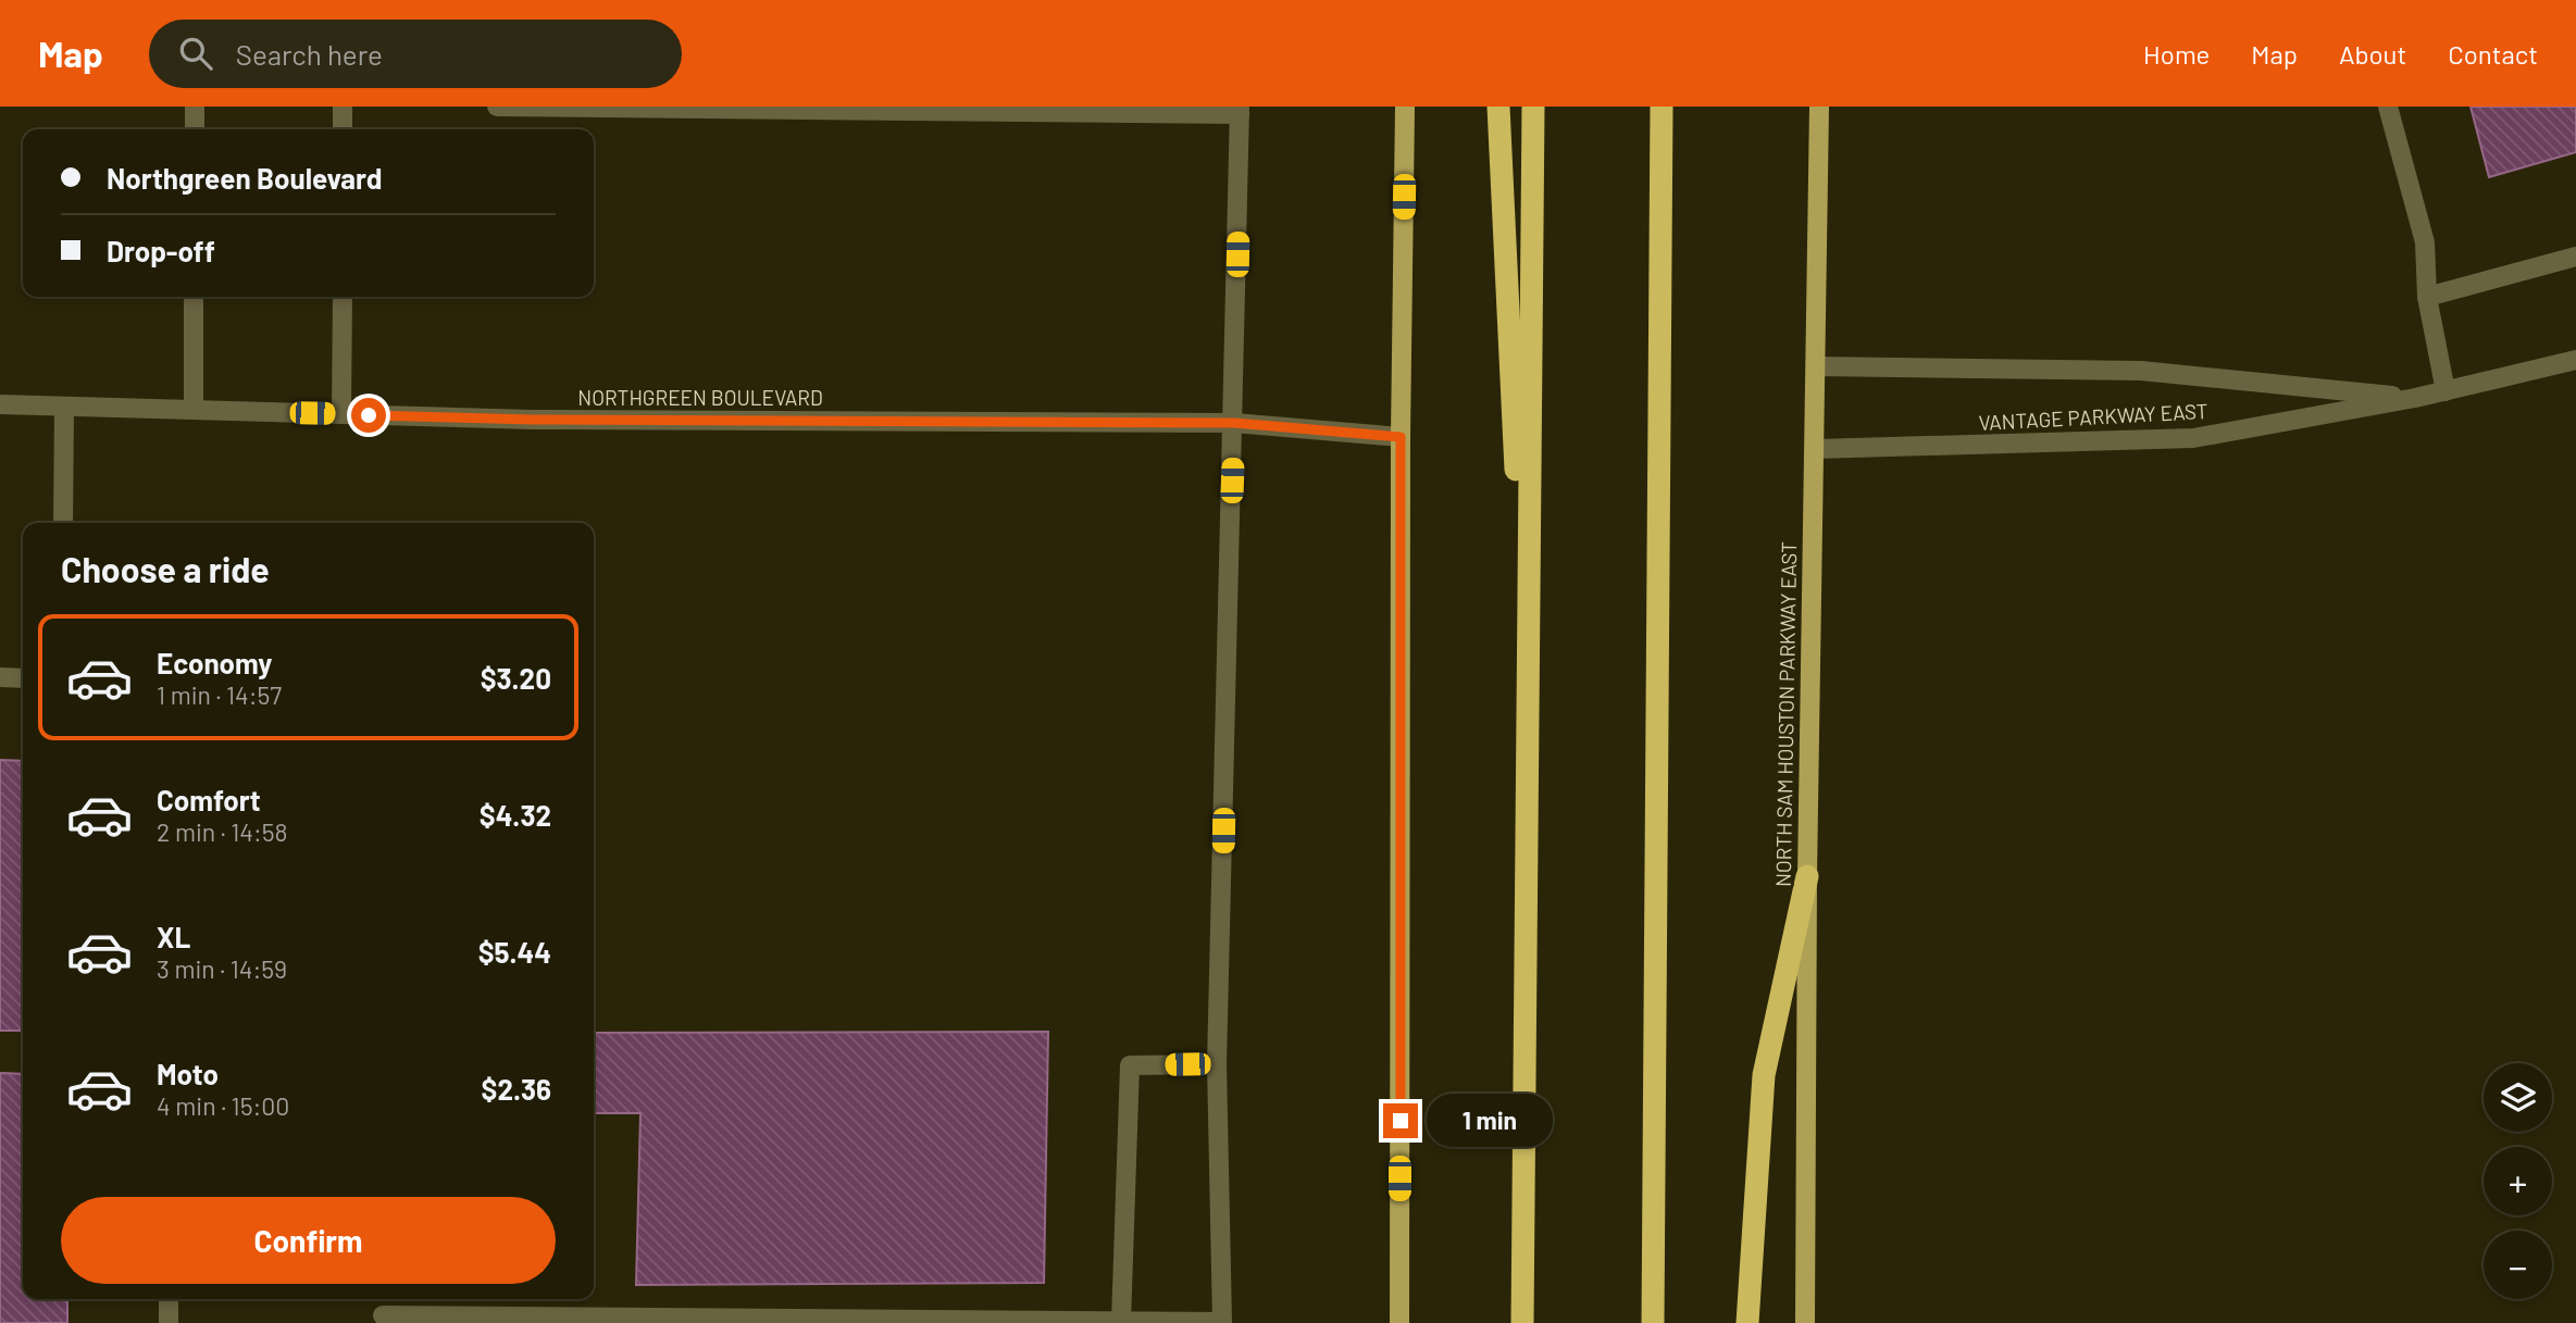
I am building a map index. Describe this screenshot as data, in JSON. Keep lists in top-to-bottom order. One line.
{"streets":{"main road":["NORTH SAM HOUSTON PARKWAY EAST"],"street":["NORTHGREEN BOULEVARD","VANTAGE PARKWAY EAST"]},"crossings":[["VANTAGE PARKWAY EAST","NORTH SAM HOUSTON PARKWAY EAST"]],"page":{"header":"Map","search":"Search here","nav":["Home","Map","About","Contact"],"banner":["Northgreen Boulevard","Drop-off"],"heading":"Choose a ride","list":[{"name":"Economy","note":"1 min · 14:57","value":"$3.20"},{"name":"Comfort","note":"2 min · 14:58","value":"$4.32"},{"name":"XL","note":"3 min · 14:59","value":"$5.44"},{"name":"Moto","note":"4 min · 15:00","value":"$2.36"}],"map_buttons":["+","−"],"bubble":"1 min","buttons":"Confirm"}}
